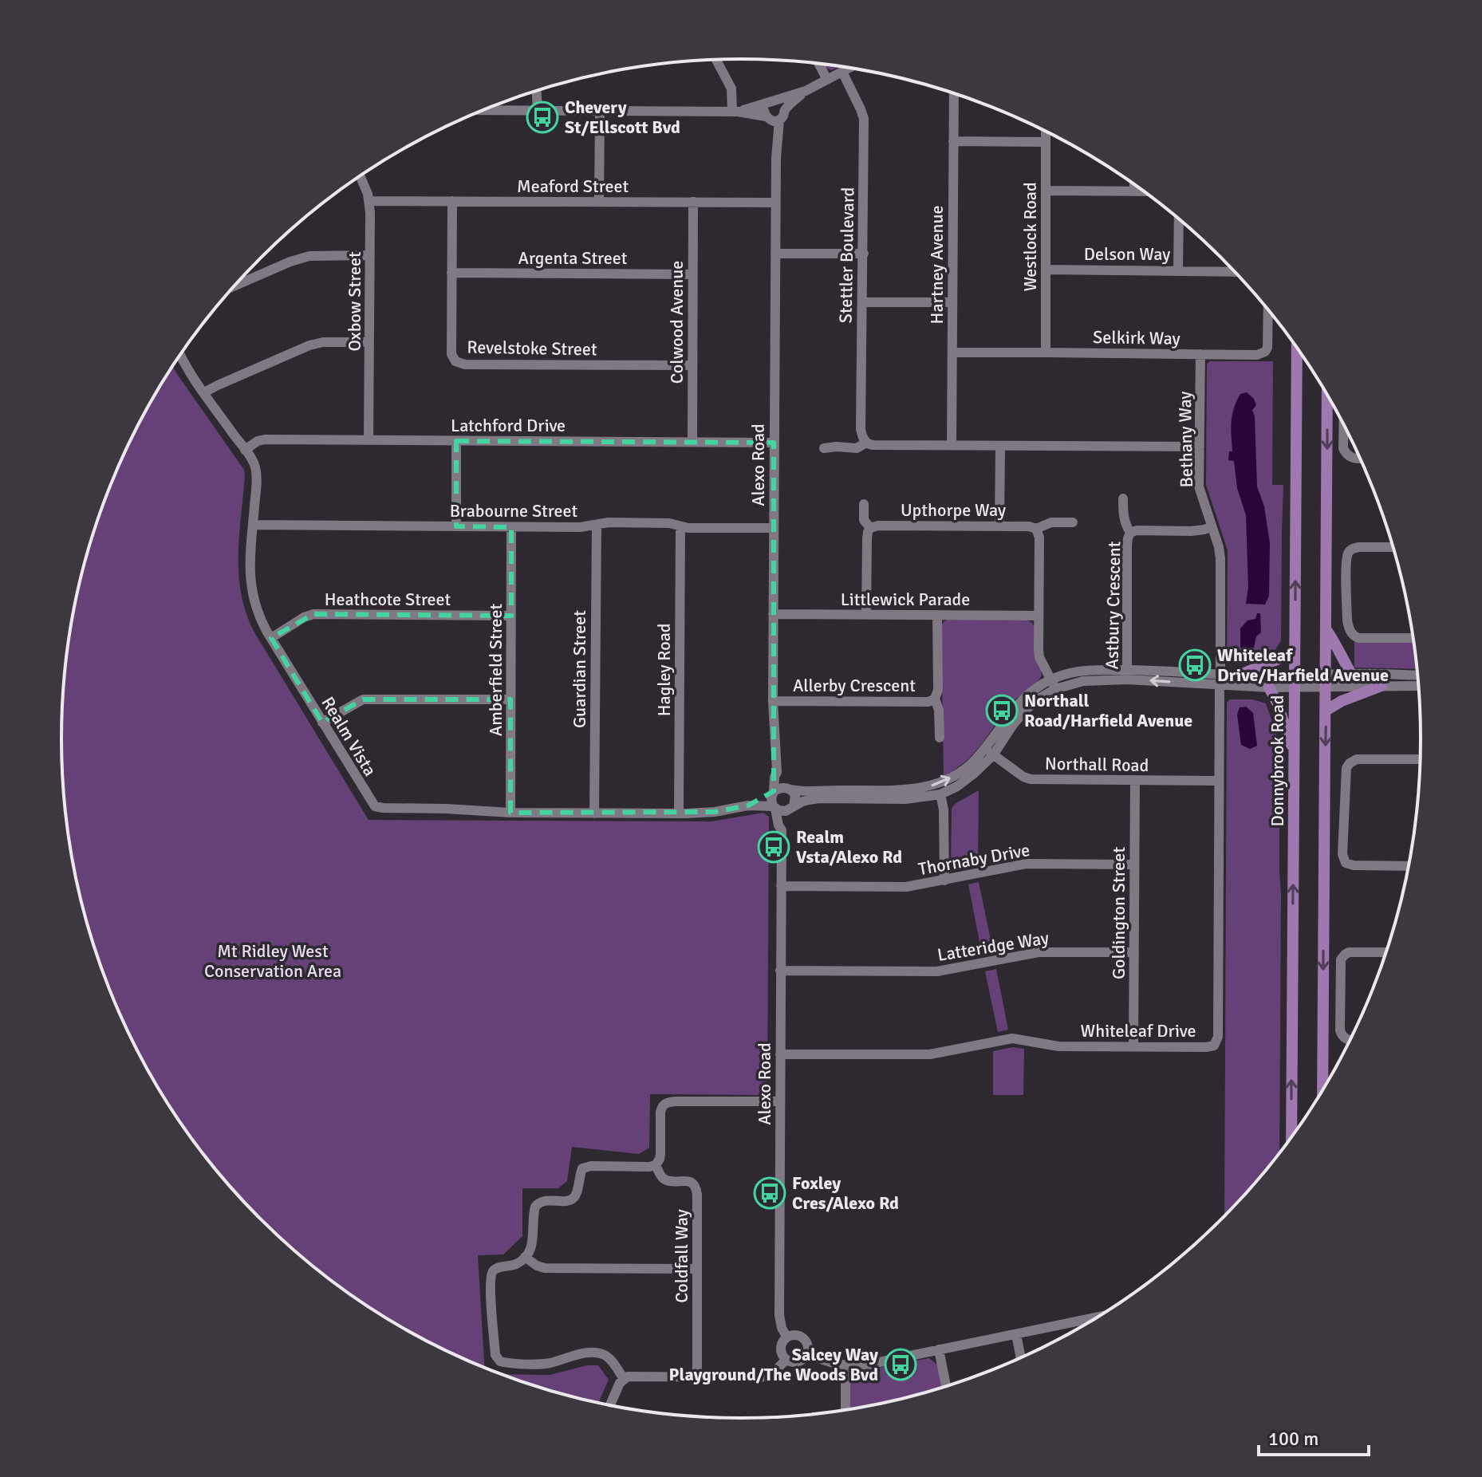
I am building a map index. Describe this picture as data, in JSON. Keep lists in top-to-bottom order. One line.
{"streets":{"main road":["Donnybrook Road"],"street":["Meaford Street","Westlock Road","Delson Way","Stettler Boulevard","Argenta Street","Hartney Avenue","Oxbow Street","Colwood Avenue","Selkirk Way","Revelstoke Street","Latchford Drive","Bethany Way","Alexo Road","Upthorpe Way","Brabourne Street","Heathcote Street","Littlewick Parade","Astbury Crescent","Guardian Street","Amberfield Street","Hagley Road","Allerby Crescent","Realm Vista","Northall Road","Thornaby Drive","Goldington Street","Latteridge Way","Whiteleaf Drive","Coldfall Way"]},"crossings":[["Meaford Street","Oxbow Street"],["Meaford Street","Colwood Avenue"],["Meaford Street","Revelstoke Street"],["Meaford Street","Alexo Road"],["Westlock Road","Delson Way"],["Westlock Road","Selkirk Way"],["Argenta Street","Colwood Avenue"],["Argenta Street","Revelstoke Street"],["Hartney Avenue","Selkirk Way"],["Oxbow Street","Latchford Drive"],["Colwood Avenue","Revelstoke Street"],["Colwood Avenue","Latchford Drive"],["Selkirk Way","Bethany Way"],["Latchford Drive","Alexo Road"],["Latchford Drive","Realm Vista"],["Bethany Way","Astbury Crescent"],["Alexo Road","Brabourne Street"],["Alexo Road","Littlewick Parade"],["Alexo Road","Allerby Crescent"],["Alexo Road","Realm Vista"],["Alexo Road","Thornaby Drive"],["Alexo Road","Latteridge Way"],["Alexo Road","Whiteleaf Drive"],["Brabourne Street","Guardian Street"],["Brabourne Street","Amberfield Street"],["Brabourne Street","Hagley Road"],["Brabourne Street","Realm Vista"],["Heathcote Street","Amberfield Street"],["Heathcote Street","Realm Vista"],["Littlewick Parade","Allerby Crescent"],["Guardian Street","Realm Vista"],["Amberfield Street","Realm Vista"],["Hagley Road","Realm Vista"],["Northall Road","Goldington Street"],["Northall Road","Whiteleaf Drive"],["Thornaby Drive","Goldington Street"],["Goldington Street","Latteridge Way"],["Goldington Street","Whiteleaf Drive"]],"parks":["Mt Ridley West Conservation Area"],"places":{"bus stop":["Chevery St/Ellscott Bvd","Whiteleaf Drive/Harfield Avenue","Northall Road/Harfield Avenue","Realm Vsta/Alexo Rd","Foxley Cres/Alexo Rd","Salcey Way Playground/The Woods Bvd"]},"scale_bar":"100 m"}
